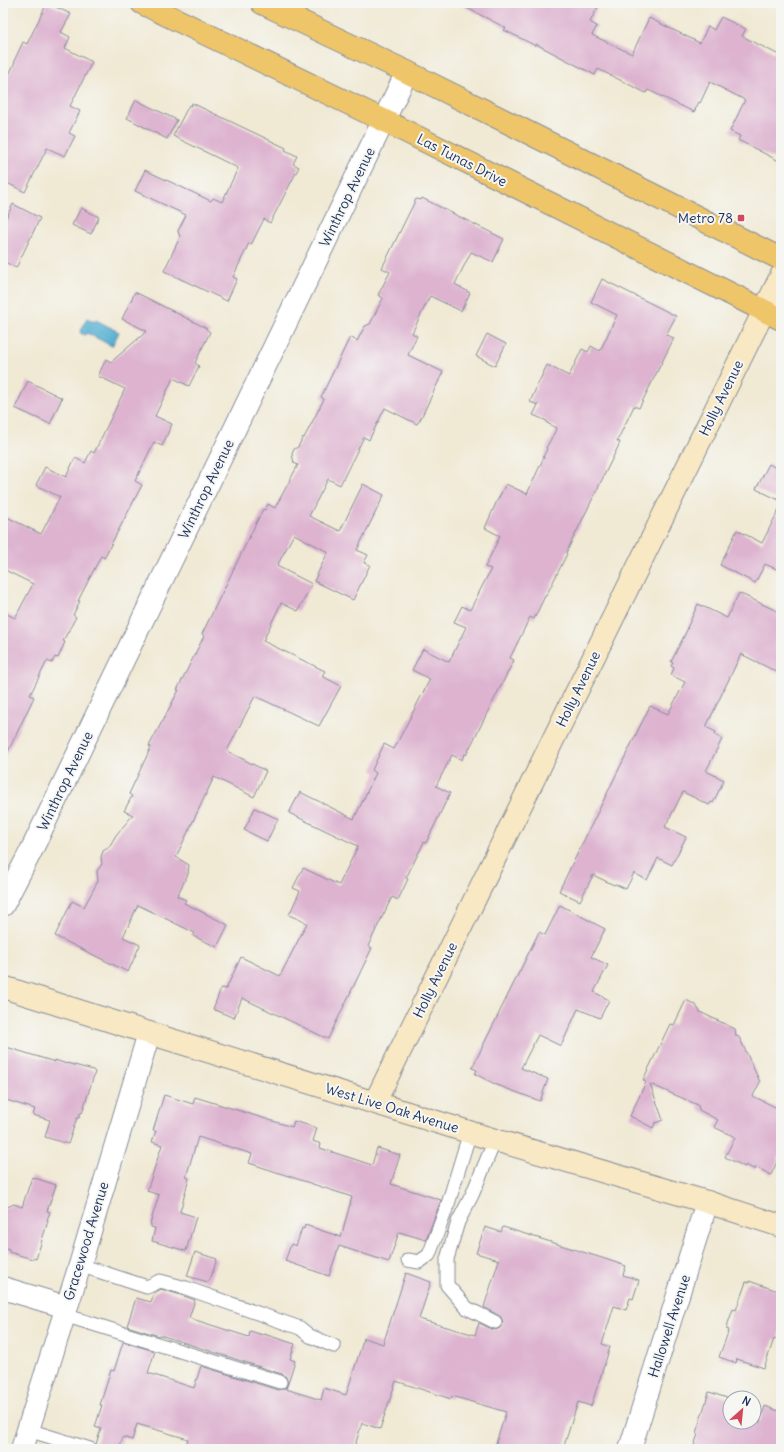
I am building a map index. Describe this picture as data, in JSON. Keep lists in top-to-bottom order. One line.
{"streets":{"main road":["Las Tunas Drive"],"street":["Winthrop Avenue","Holly Avenue","West Live Oak Avenue","Gracewood Avenue","Hallowell Avenue"]},"crossings":[["Las Tunas Drive","Winthrop Avenue"],["Las Tunas Drive","Holly Avenue"],["Holly Avenue","West Live Oak Avenue"],["West Live Oak Avenue","Gracewood Avenue"],["West Live Oak Avenue","Hallowell Avenue"]],"places":{"transit":["Metro 78"]},"north":"top right"}
